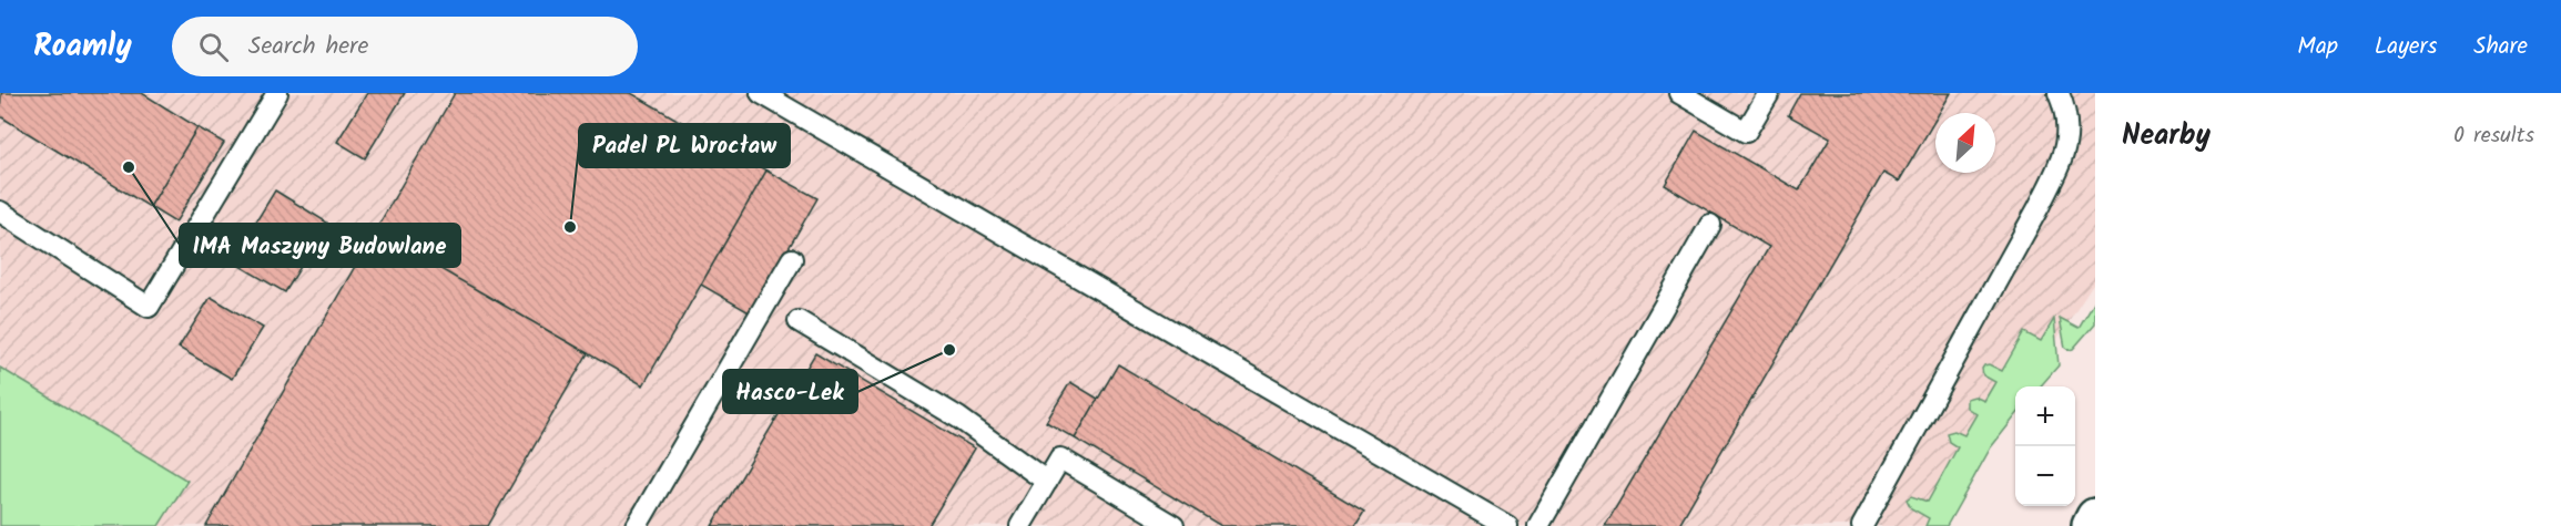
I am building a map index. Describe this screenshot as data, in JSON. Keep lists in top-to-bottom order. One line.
{"places":["IMA Maszyny Budowlane","Padel PL Wrocław","Hasco-Lek"],"north":"top right","page":{"header":"Roamly","search":"Search here","nav":["Map","Layers","Share"],"heading":["Nearby","0 results"],"map_buttons":["+","−"]}}
